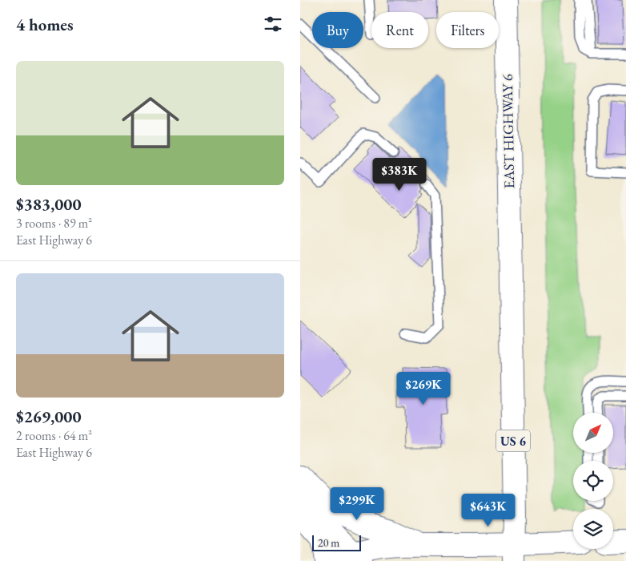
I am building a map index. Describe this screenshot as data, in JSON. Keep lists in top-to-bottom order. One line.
{"streets":{"main road":["EAST HIGHWAY 6","US 6"]},"scale_bar":"20 m","north":"top right","page":{"heading":"4 homes","chip":["Buy","Rent","Filters"],"list":[{"name":"$383,000","note":"3 rooms · 89 m² · East Highway 6"},{"name":"$269,000","note":"2 rooms · 64 m² · East Highway 6"}],"price":["$383K","$269K","$299K","$643K"],"scale":"20 m"}}
